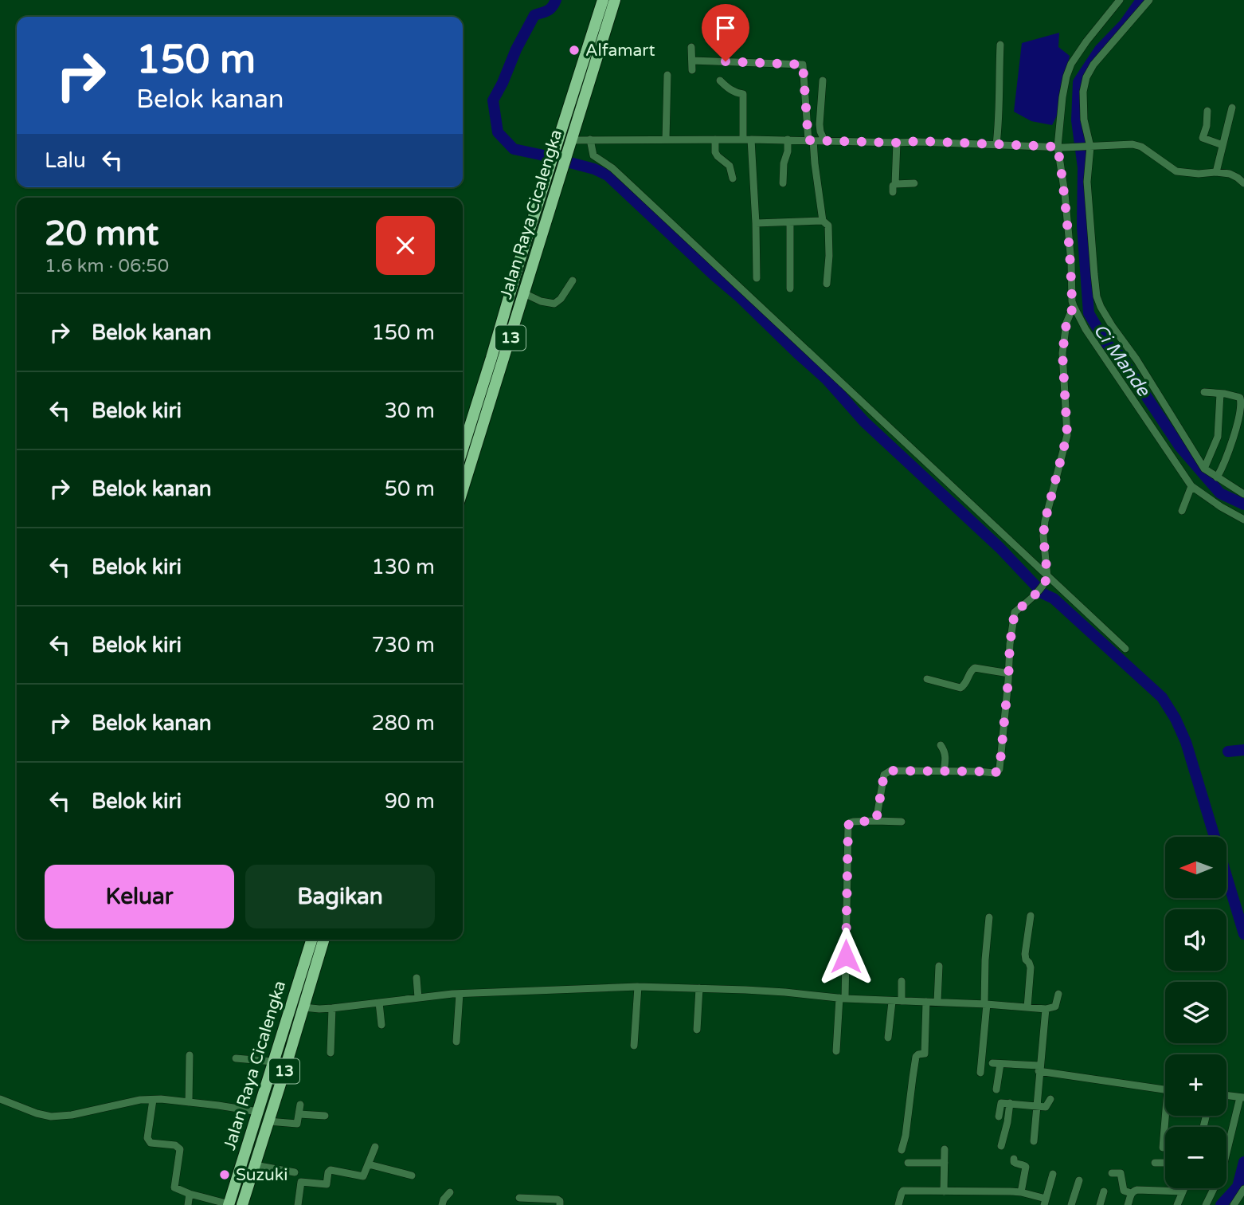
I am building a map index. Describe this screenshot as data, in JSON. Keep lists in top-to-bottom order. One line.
{"streets":{"highway":["Jalan Raya Cicalengka","13"]},"water":["Ci Mande"],"places":["Alfamart","Suzuki"],"north":"left","page":{"turn":["150 m","Belok kanan"],"then":"Lalu","heading":["20 mnt","1.6 km · 06:50"],"list":[{"name":"Belok kanan","value":"150 m"},{"name":"Belok kiri","value":"30 m"},{"name":"Belok kanan","value":"50 m"},{"name":"Belok kiri","value":"130 m"},{"name":"Belok kiri","value":"730 m"},{"name":"Belok kanan","value":"280 m"},{"name":"Belok kiri","value":"90 m"}],"map_buttons":["+","−"],"buttons":["Keluar","Bagikan"]}}
